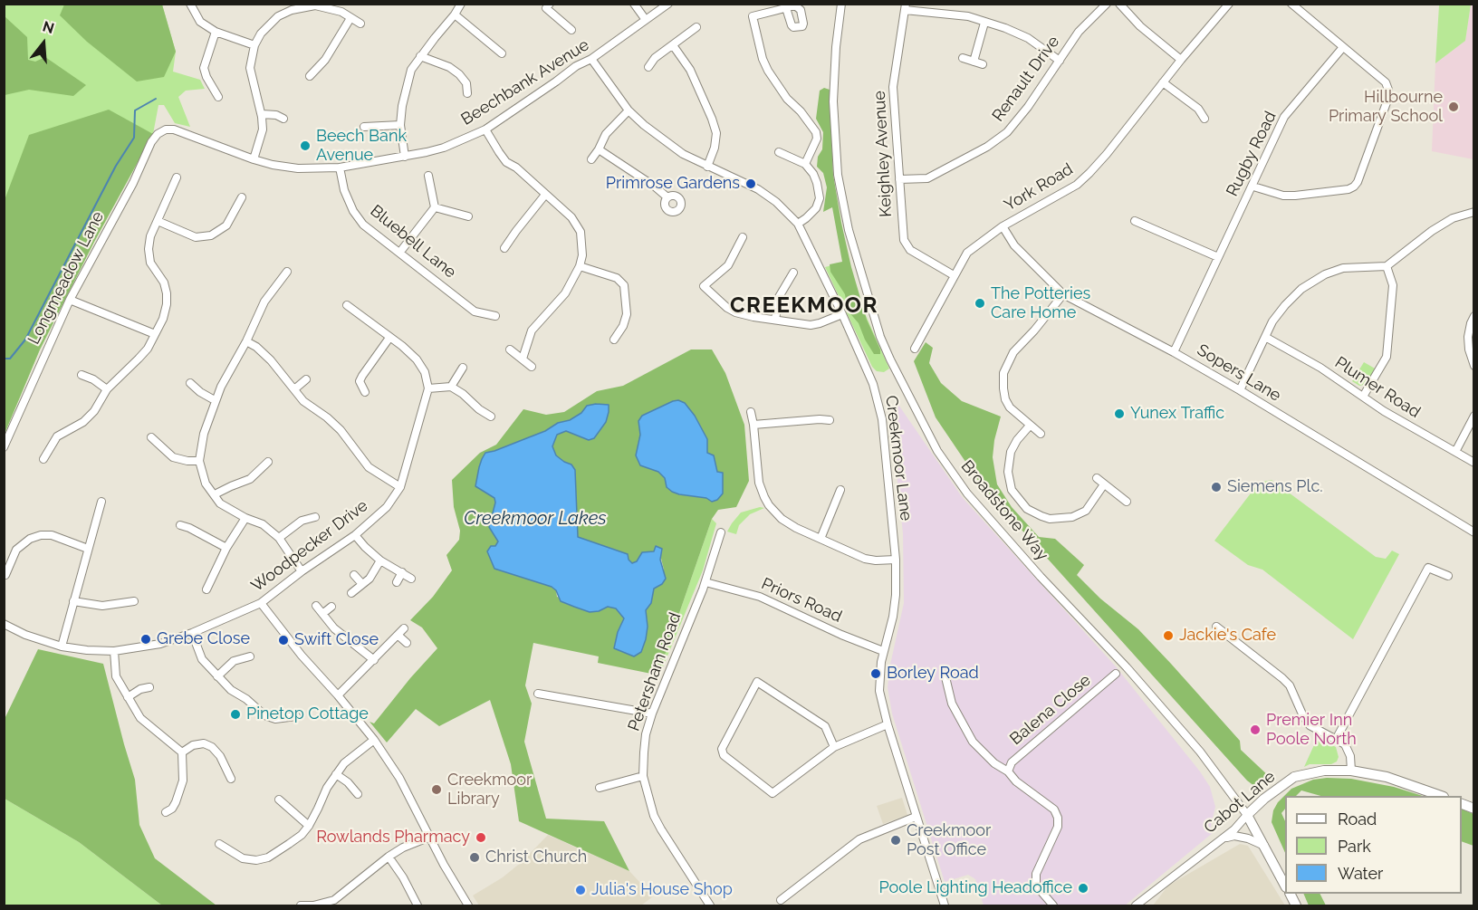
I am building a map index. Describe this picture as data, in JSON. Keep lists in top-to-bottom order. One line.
{"streets":{"main road":["Broadstone Way","Cabot Lane"],"street":["Renault Drive","Beechbank Avenue","Keighley Avenue","Rugby Road","York Road","Bluebell Lane","Longmeadow Lane","Sopers Lane","Plumer Road","Creekmoor Lane","Woodpecker Drive","Priors Road","Petersham Road","Balena Close"]},"crossings":[["Renault Drive","Keighley Avenue"],["Beechbank Avenue","Bluebell Lane"],["Beechbank Avenue","Longmeadow Lane"],["Beechbank Avenue","Creekmoor Lane"],["Keighley Avenue","York Road"],["Rugby Road","Sopers Lane"],["York Road","Sopers Lane"],["Creekmoor Lane","Priors Road"],["Broadstone Way","Cabot Lane"],["Priors Road","Petersham Road"]],"districts":["CREEKMOOR"],"water":["Creekmoor Lakes"],"places":["Hillbourne Primary School","Beech Bank Avenue","Primrose Gardens","The Potteries Care Home","Yunex Traffic","Siemens Plc.","Jackie's Cafe","Grebe Close","Swift Close","Borley Road","Pinetop Cottage","Premier Inn Poole North","Creekmoor Library","Rowlands Pharmacy","Creekmoor Post Office","Christ Church","Poole Lighting Headoffice","Julia's House Shop"],"legend":["Road","Park","Water"],"north":"top"}
